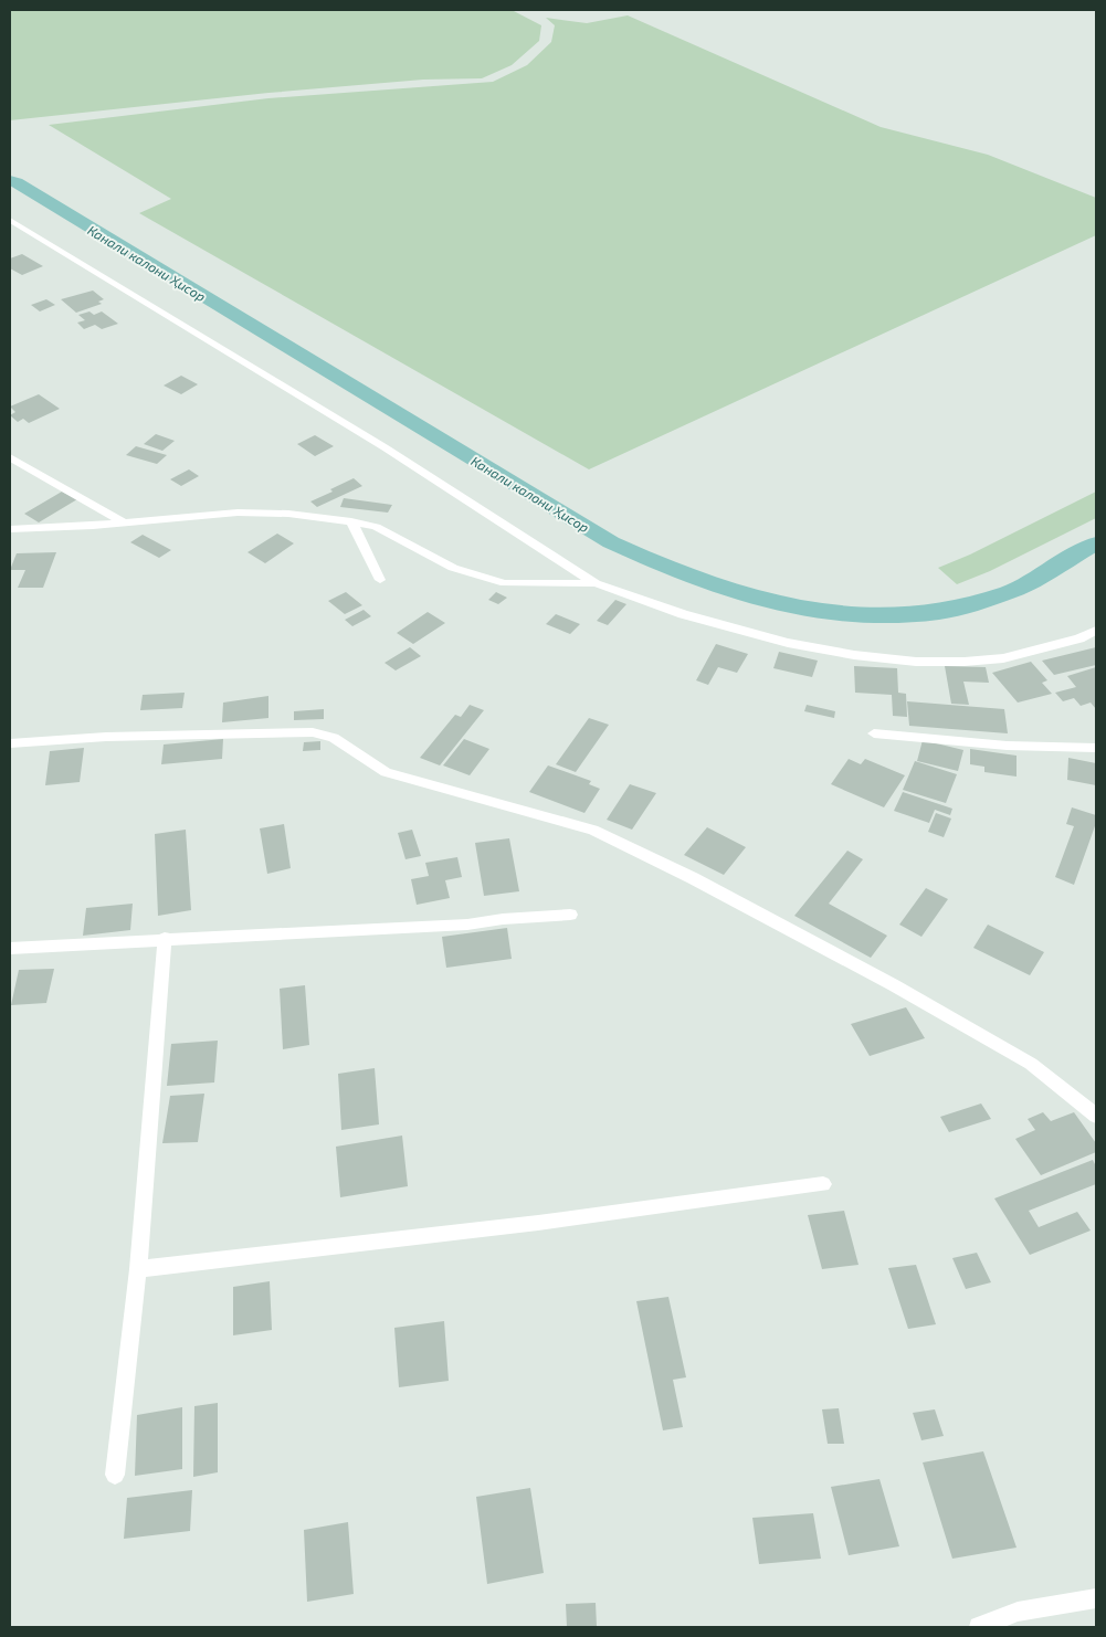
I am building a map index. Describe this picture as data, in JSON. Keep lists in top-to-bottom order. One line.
{"water":["Канали калони Ҳисор"]}
